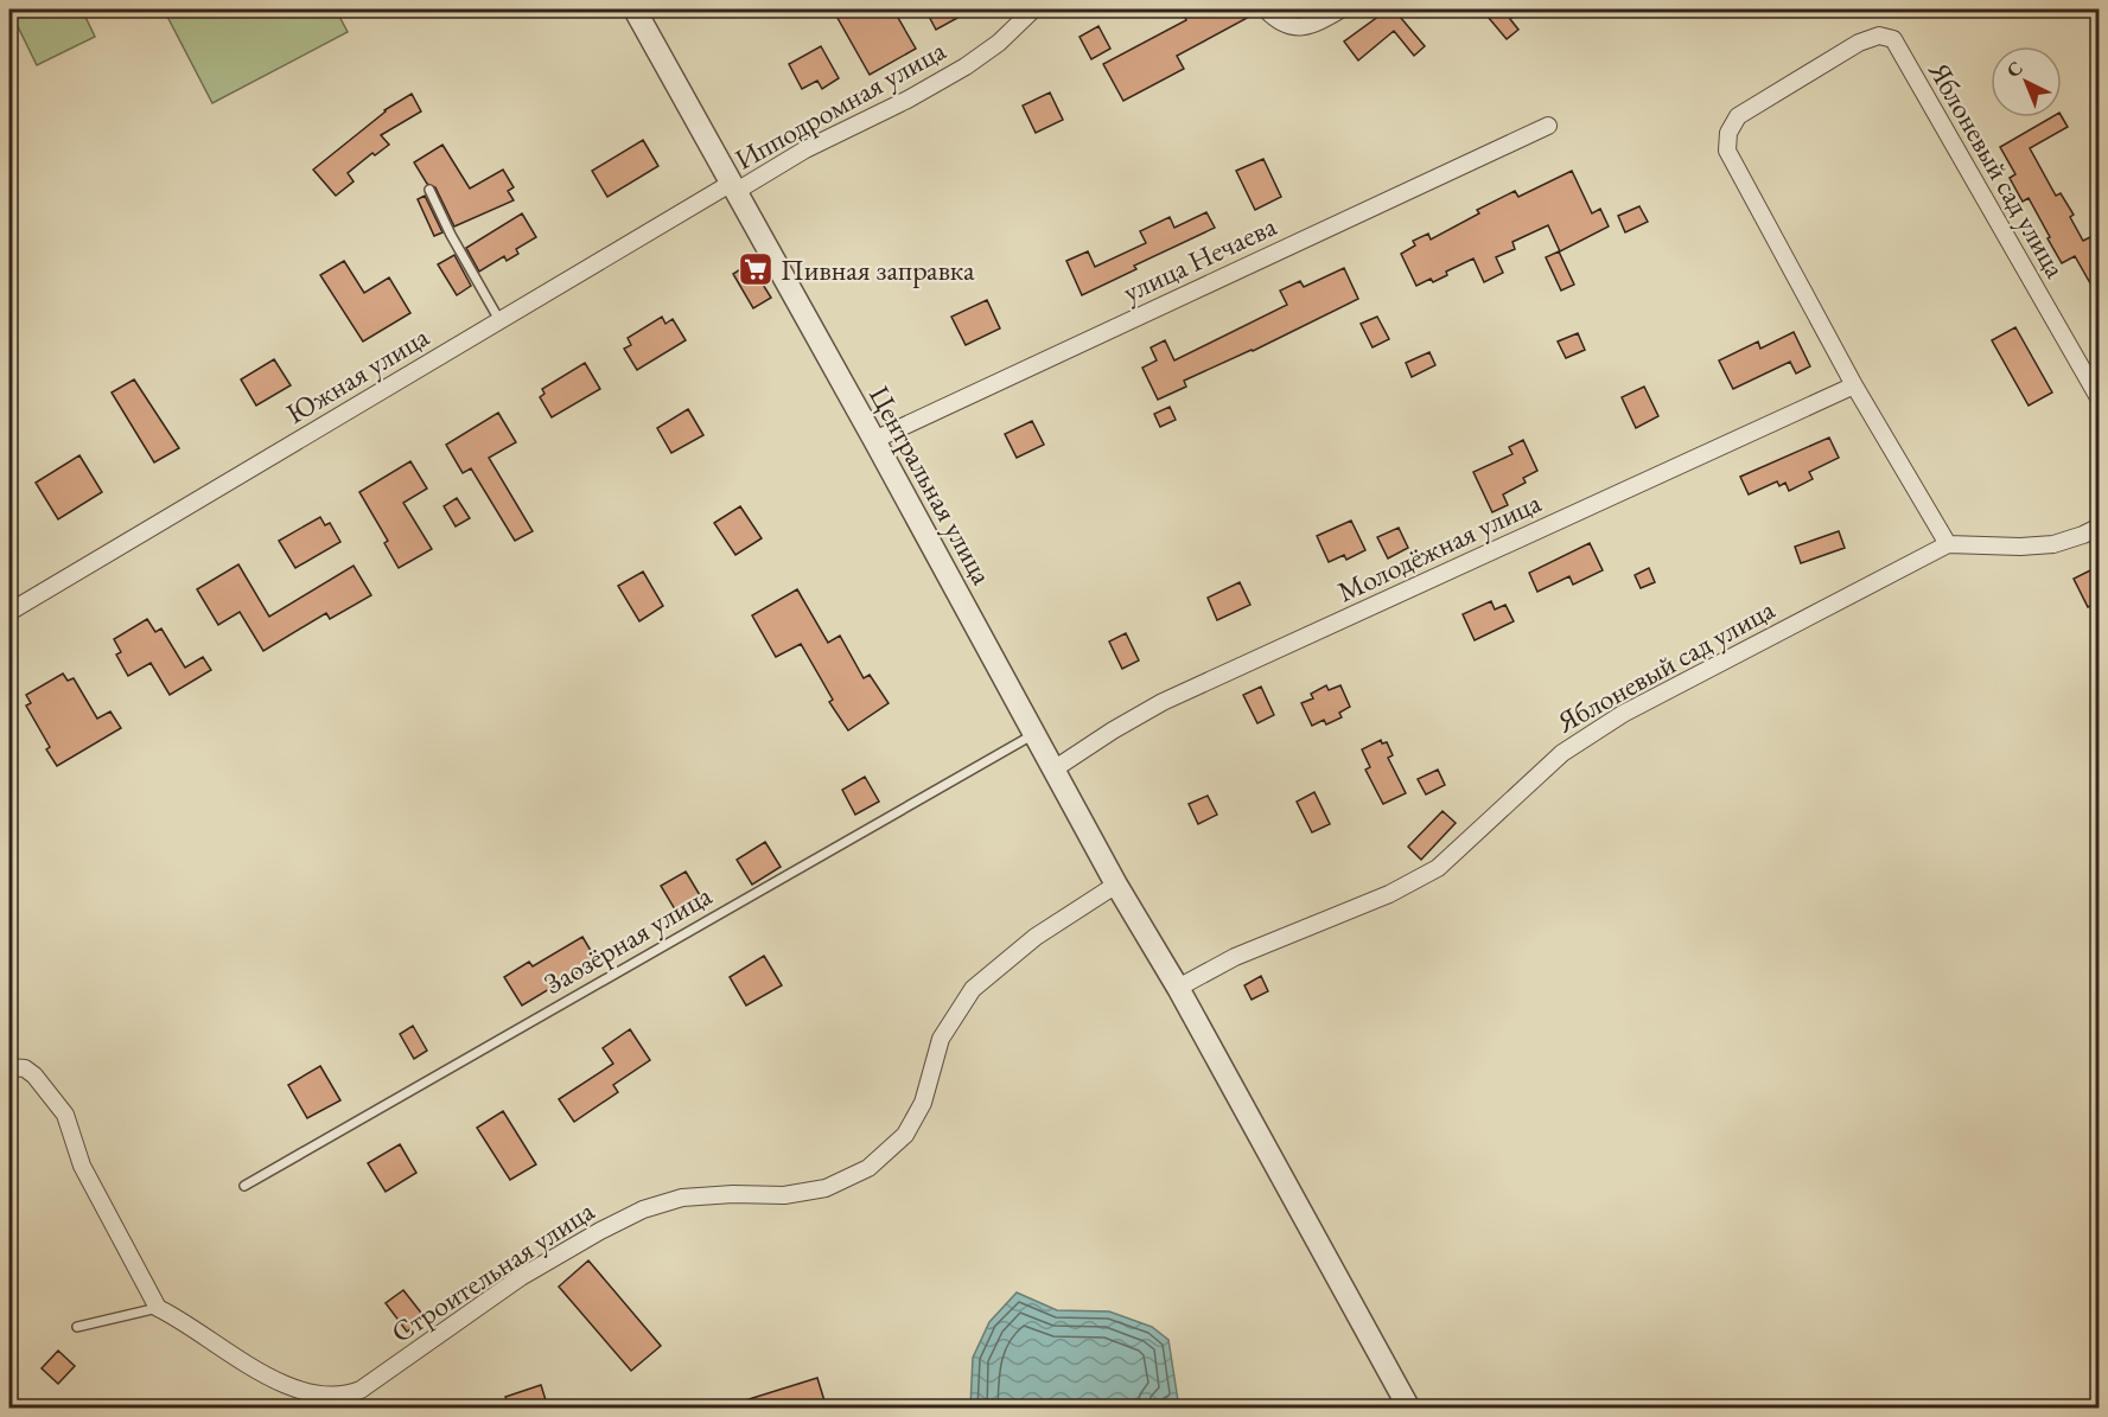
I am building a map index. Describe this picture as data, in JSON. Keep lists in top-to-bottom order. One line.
{"streets":{"street":["Ипподромная улица","Яблоневый сад улица","улица Нечаева","Южная улица","Центральная улица","Молодёжная улица","Строительная улица"],"lane":["Заозёрная улица"]},"crossings":[["Ипподромная улица","Южная улица"],["Ипподромная улица","Центральная улица"],["Яблоневый сад улица","Центральная улица"],["Яблоневый сад улица","Молодёжная улица"],["улица Нечаева","Центральная улица"],["Южная улица","Центральная улица"],["Центральная улица","Молодёжная улица"],["Центральная улица","Заозёрная улица"],["Центральная улица","Строительная улица"]],"places":{"supermarket":["Пивная заправка"]},"north":"top left"}
